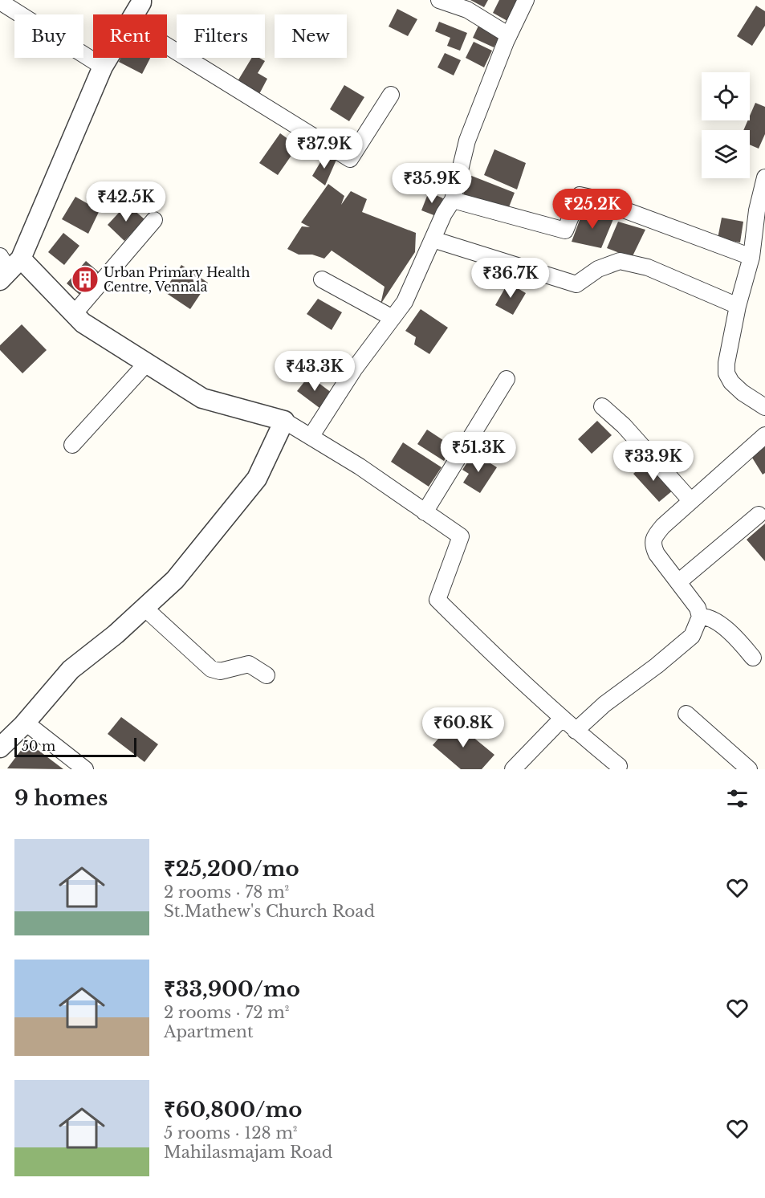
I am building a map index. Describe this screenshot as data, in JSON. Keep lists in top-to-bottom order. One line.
{"places":{"building":["Urban Primary Health Centre, Vennala"]},"scale_bar":"50 m","page":{"chip":["Buy","Rent","Filters","New"],"price":["₹37.9K","₹35.9K","₹42.5K","₹25.2K","₹36.7K","₹43.3K","₹51.3K","₹33.9K","₹60.8K"],"scale":"50 m","heading":"9 homes","list":[{"name":"₹25,200/mo","note":"2 rooms · 78 m² · St.Mathew's Church Road"},{"name":"₹33,900/mo","note":"2 rooms · 72 m² · Apartment"},{"name":"₹60,800/mo","note":"5 rooms · 128 m² · Mahilasmajam Road"}]}}
